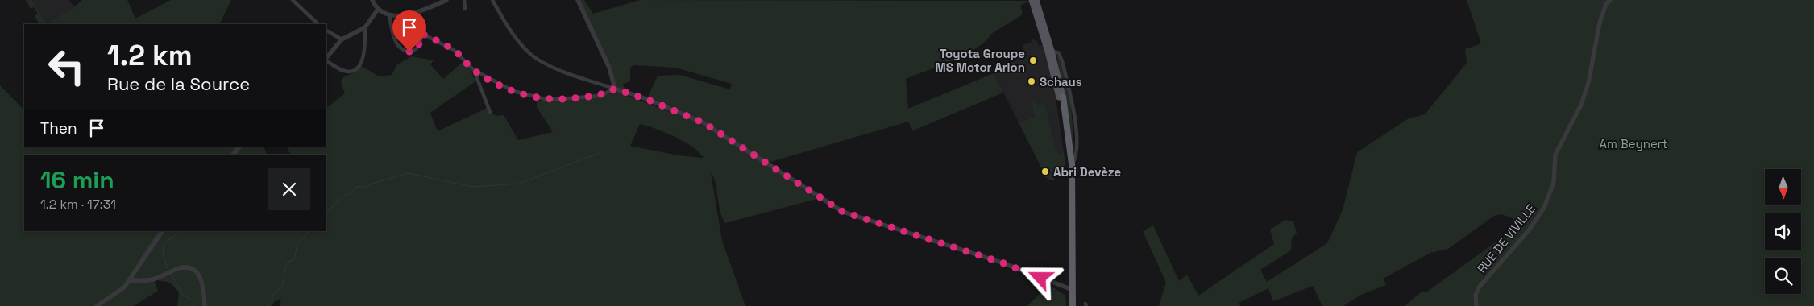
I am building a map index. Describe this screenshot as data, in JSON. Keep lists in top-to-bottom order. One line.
{"streets":{"street":["RUE DE VIVILLE"]},"parks":["Am Beynert"],"places":["Toyota Groupe MS Motor Arlon","Schaus","Abri Devèze"],"north":"bottom","page":{"turn":["1.2 km","Rue de la Source"],"then":"Then","heading":["16 min","1.2 km · 17:31"]}}
